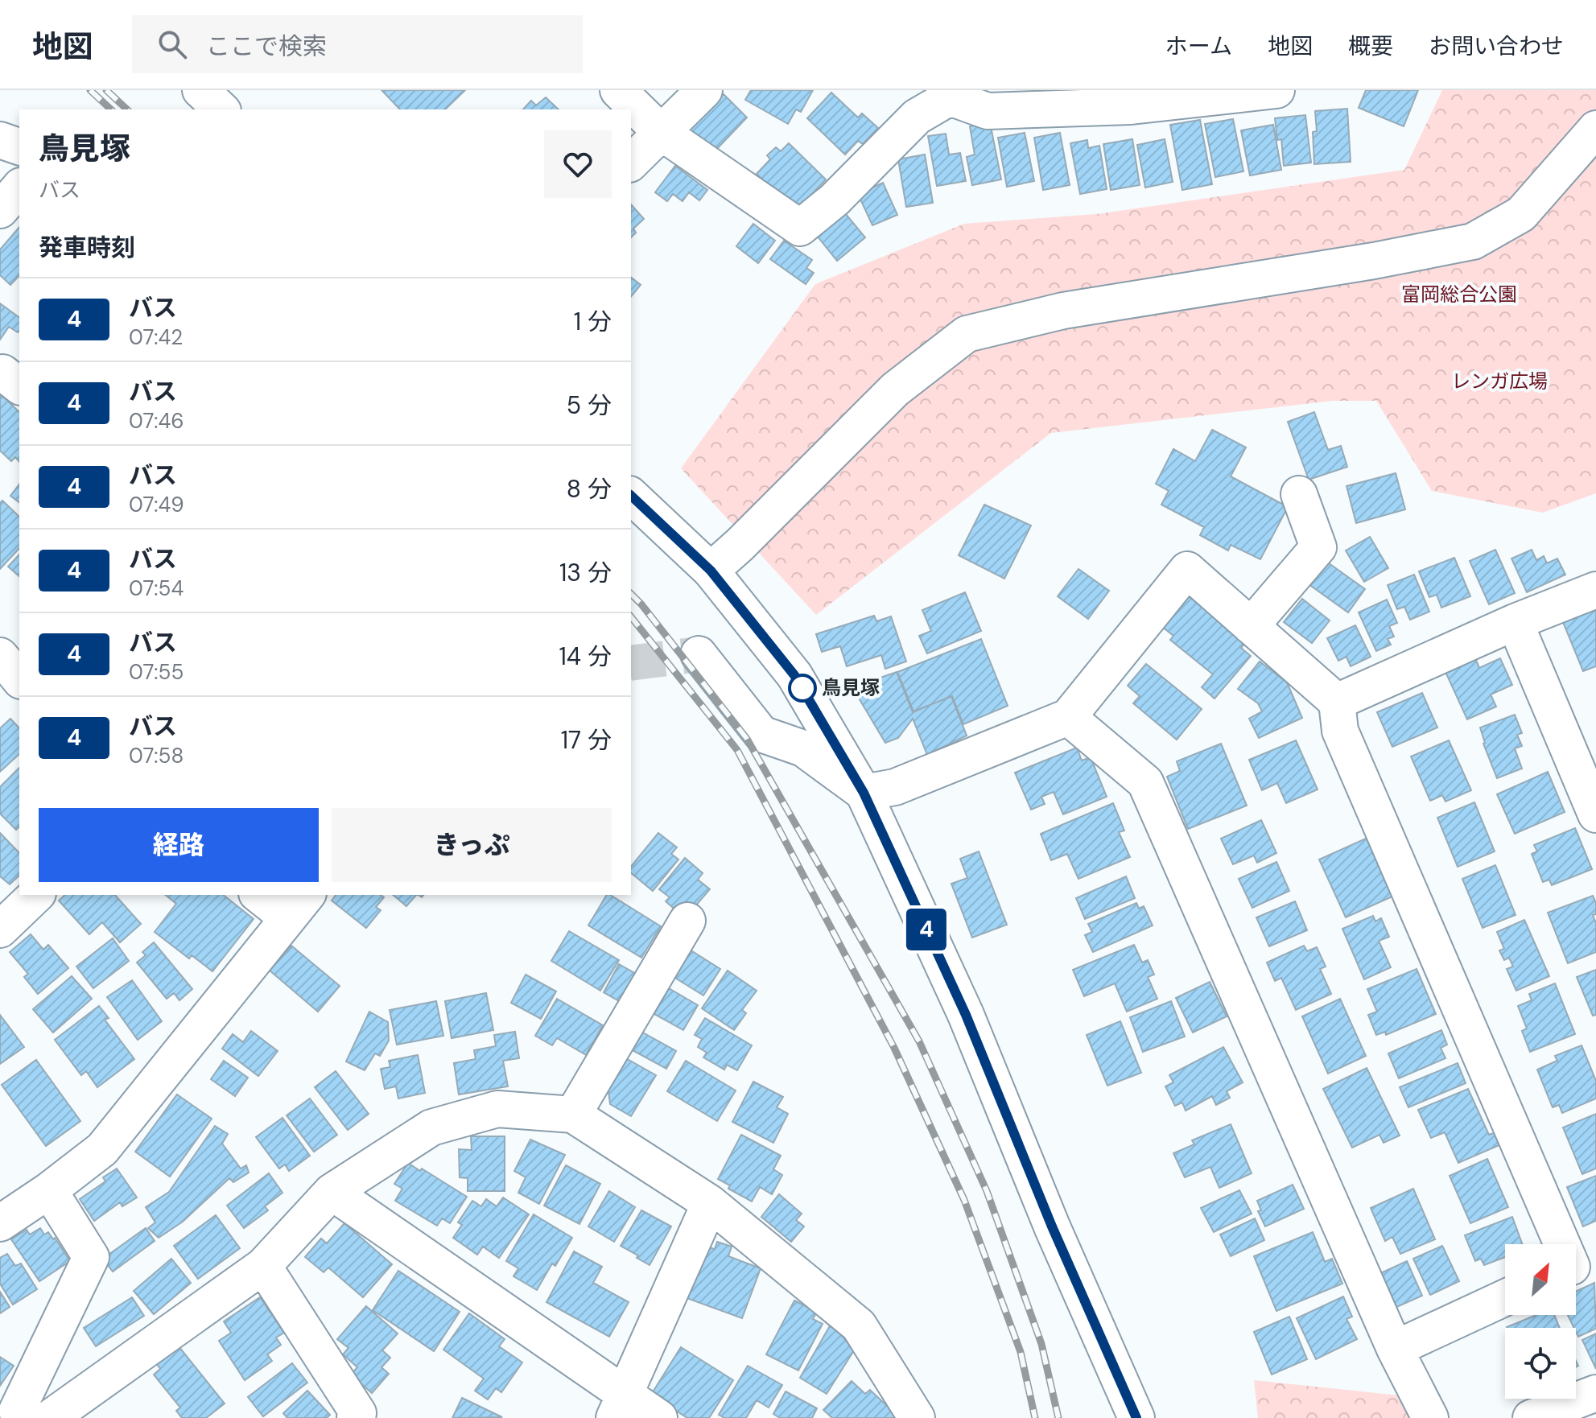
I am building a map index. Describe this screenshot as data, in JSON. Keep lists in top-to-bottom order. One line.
{"parks":["富岡総合公園","レンガ広場"],"places":["鳥見塚"],"lines":["bus line 4"],"north":"top right","page":{"header":"地図","search":"ここで検索","nav":["ホーム","地図","概要","お問い合わせ"],"on_map":"4","heading":[["鳥見塚","バス"],"発車時刻"],"list":[{"mark":"4","name":"バス","note":"07:42","value":"1 分"},{"mark":"4","name":"バス","note":"07:46","value":"5 分"},{"mark":"4","name":"バス","note":"07:49","value":"8 分"},{"mark":"4","name":"バス","note":"07:54","value":"13 分"},{"mark":"4","name":"バス","note":"07:55","value":"14 分"},{"mark":"4","name":"バス","note":"07:58","value":"17 分"}],"buttons":["経路","きっぷ"]}}
